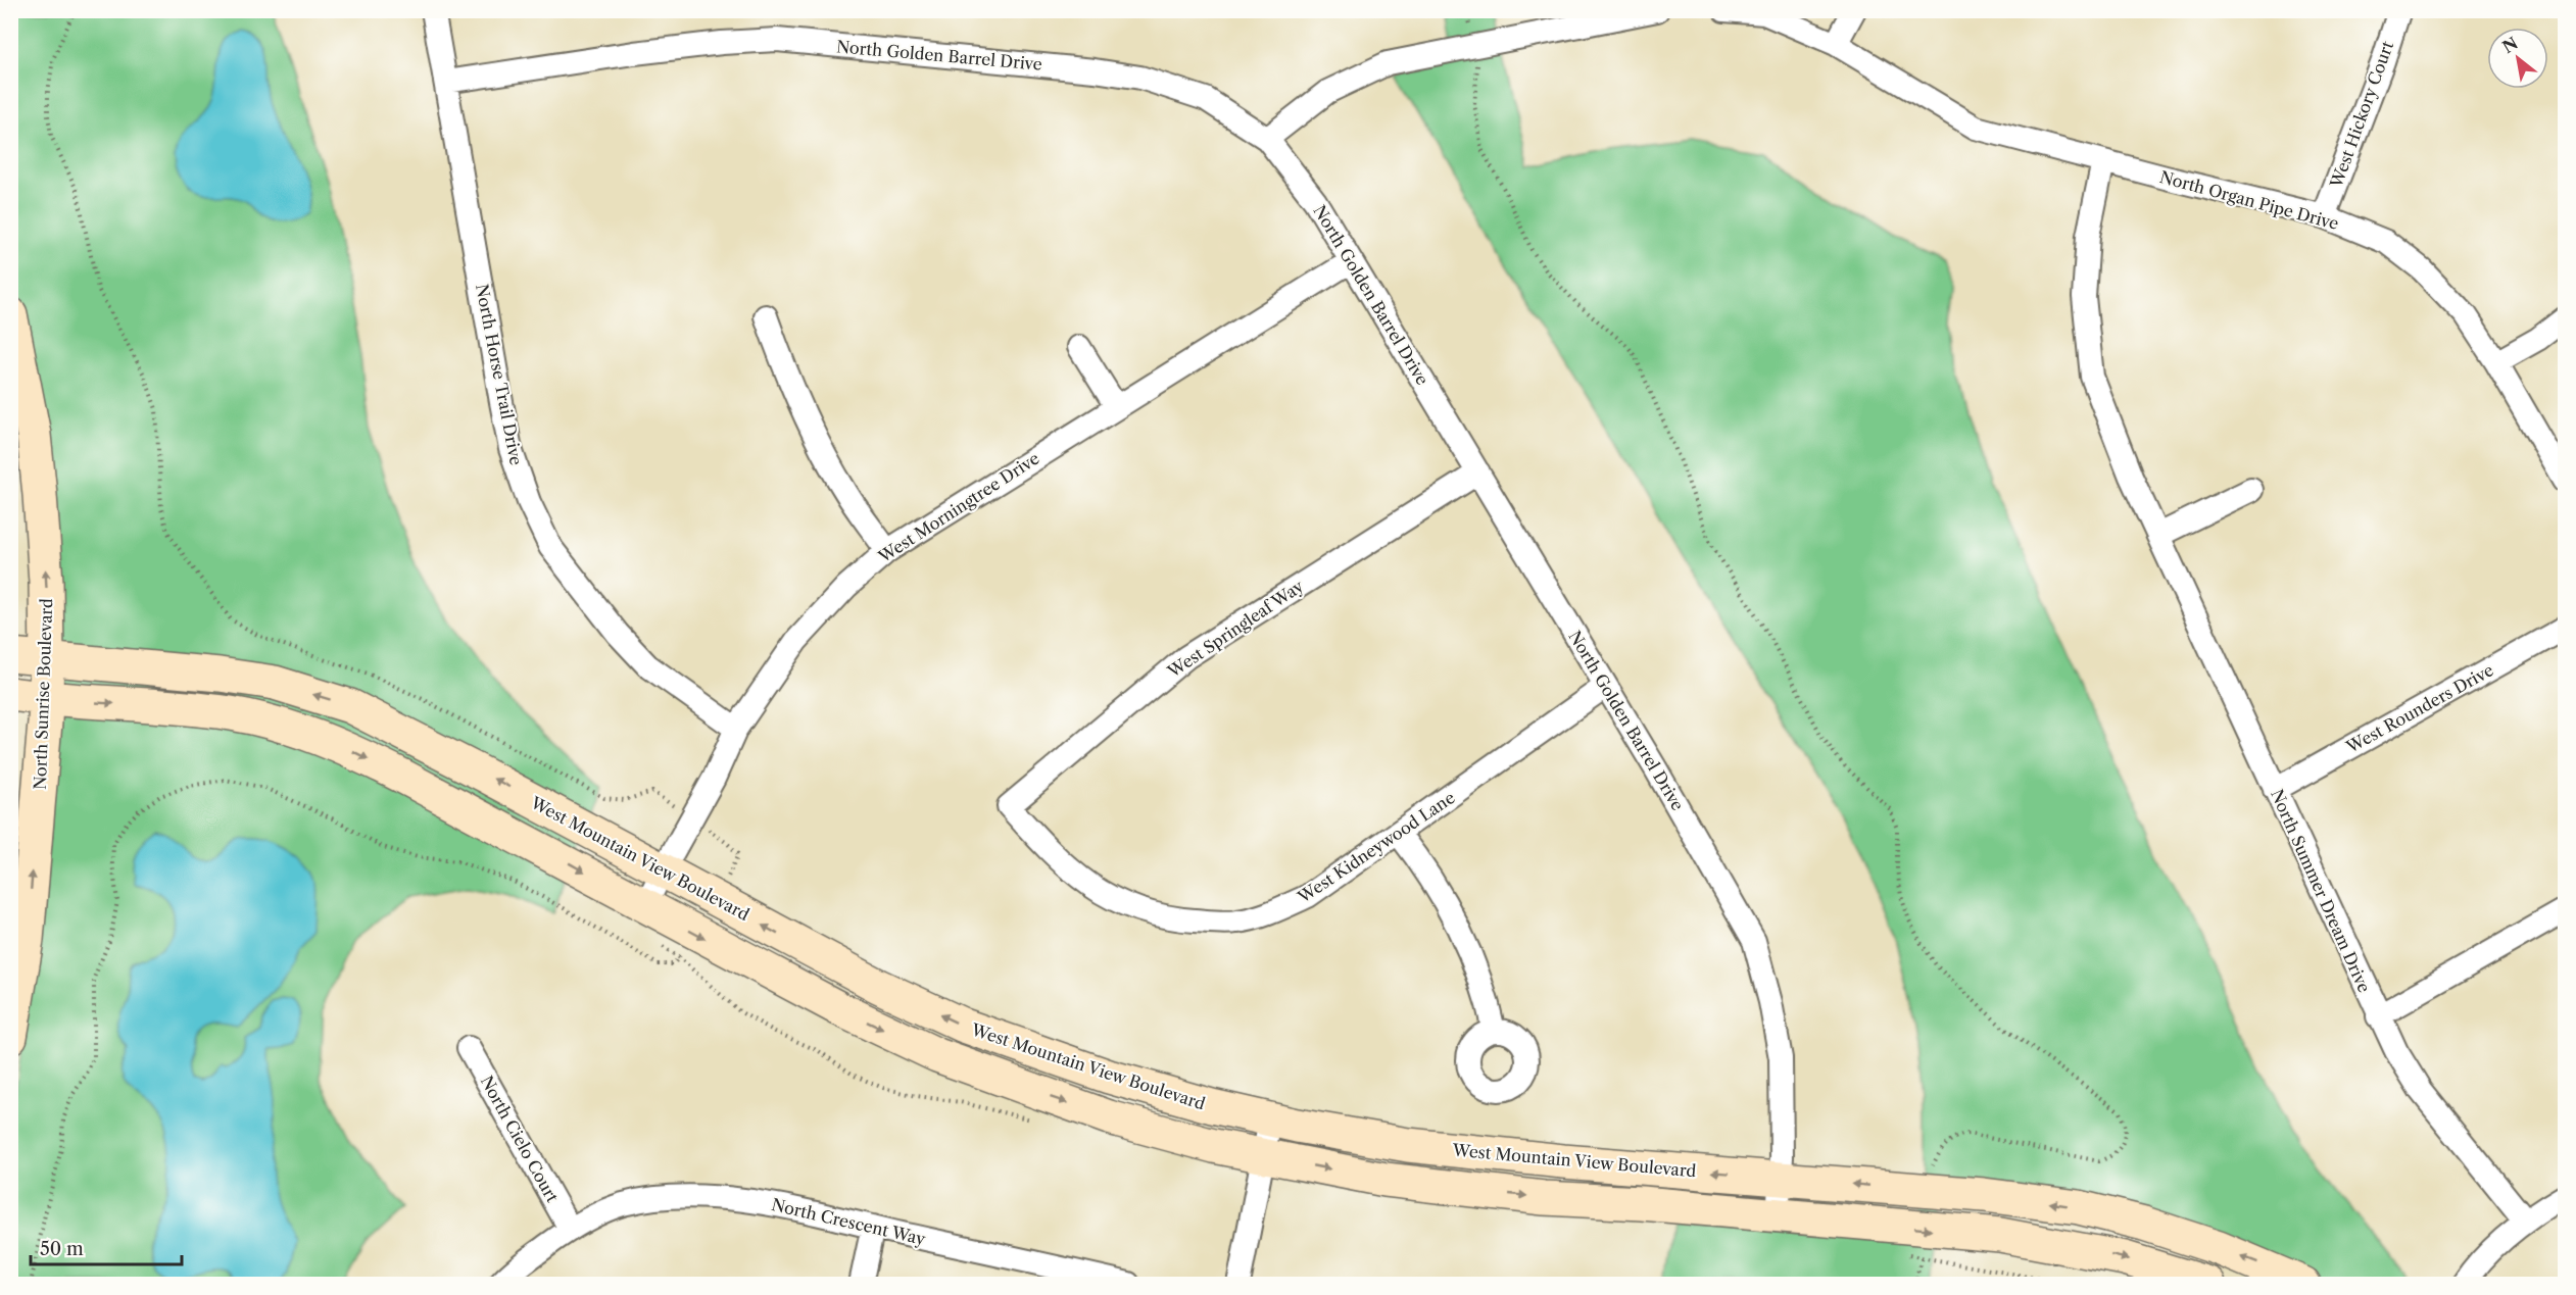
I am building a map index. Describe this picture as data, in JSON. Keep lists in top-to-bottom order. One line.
{"streets":{"street":["North Golden Barrel Drive","West Hickory Court","North Organ Pipe Drive","North Horse Trail Drive","West Morningtree Drive","West Springleaf Way","North Sunrise Boulevard","West Rounders Drive","West Kidneywood Lane","West Mountain View Boulevard","North Summer Dream Drive","North Cielo Court","North Crescent Way"]},"crossings":[["North Golden Barrel Drive","North Horse Trail Drive"],["North Golden Barrel Drive","West Morningtree Drive"],["North Golden Barrel Drive","West Springleaf Way"],["North Golden Barrel Drive","West Kidneywood Lane"],["North Golden Barrel Drive","West Mountain View Boulevard"],["West Hickory Court","North Organ Pipe Drive"],["North Organ Pipe Drive","North Summer Dream Drive"],["North Horse Trail Drive","West Morningtree Drive"],["West Morningtree Drive","West Mountain View Boulevard"],["West Springleaf Way","West Kidneywood Lane"],["North Sunrise Boulevard","West Mountain View Boulevard"],["West Rounders Drive","North Summer Dream Drive"],["North Cielo Court","North Crescent Way"]],"one_way":["North Sunrise Boulevard"],"scale_bar":"50 m","north":"top left"}
